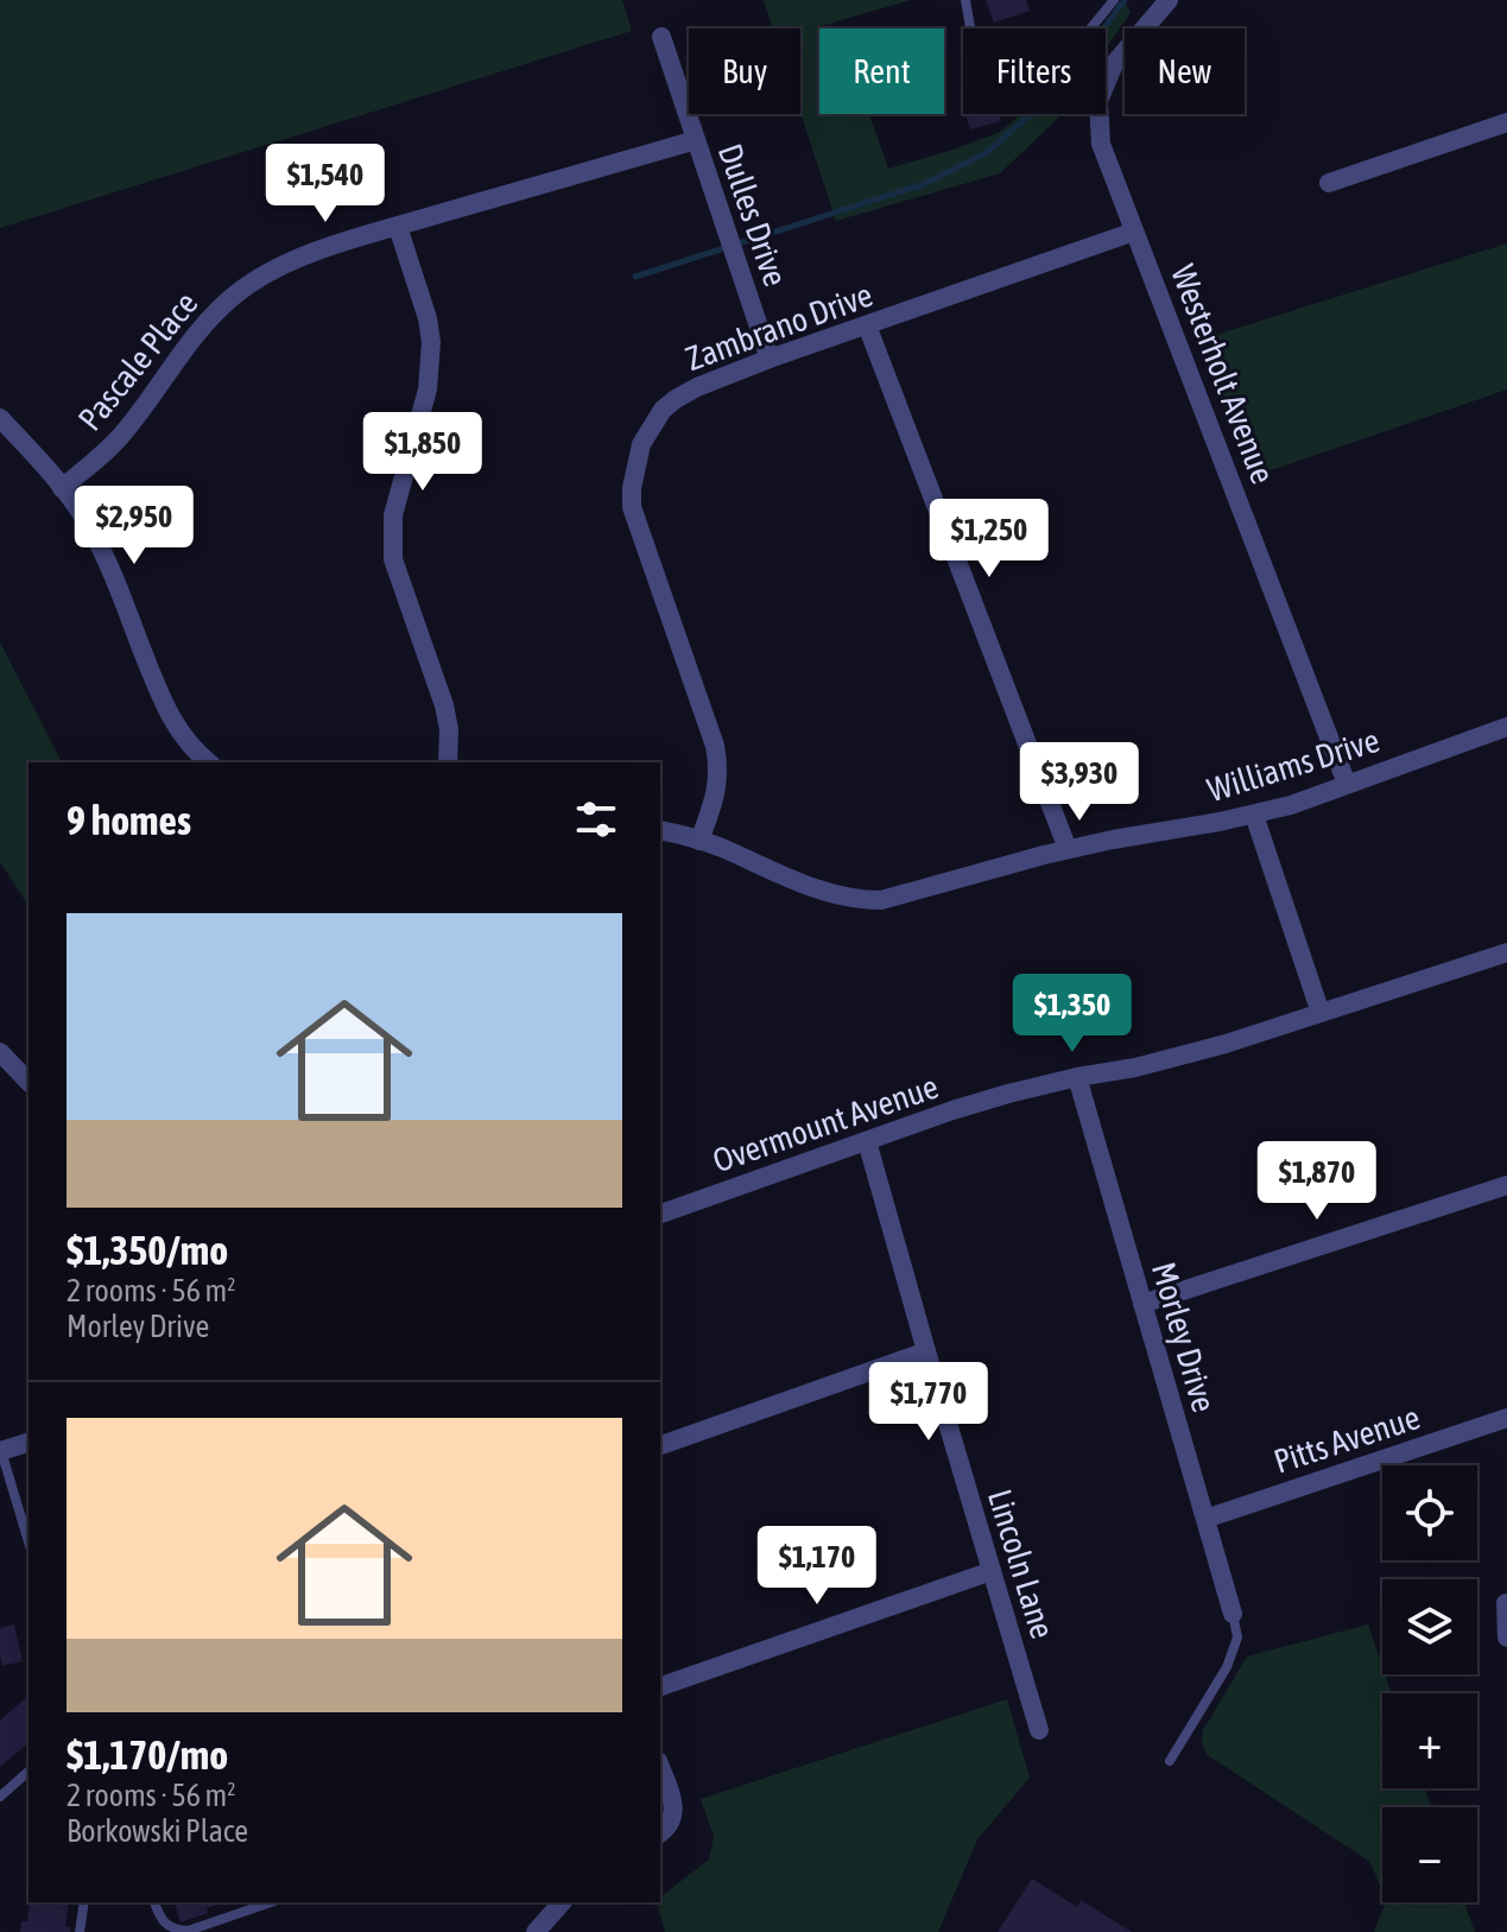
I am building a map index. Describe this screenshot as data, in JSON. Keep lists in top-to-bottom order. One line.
{"streets":{"street":["Dulles Drive","Zambrano Drive","Pascale Place","Westerholt Avenue","Williams Drive","Overmount Avenue","Morley Drive","Pitts Avenue","Lincoln Lane"]},"crossings":[["Dulles Drive","Zambrano Drive"],["Dulles Drive","Pascale Place"],["Zambrano Drive","Westerholt Avenue"],["Zambrano Drive","Williams Drive"],["Westerholt Avenue","Williams Drive"],["Overmount Avenue","Morley Drive"],["Overmount Avenue","Lincoln Lane"],["Morley Drive","Pitts Avenue"]],"page":{"chip":["Buy","Rent","Filters","New"],"price":["$1,540","$1,850","$2,950","$1,250","$3,930","$1,350","$1,870","$1,770","$1,170"],"heading":"9 homes","list":[{"name":"$1,350/mo","note":"2 rooms · 56 m² · Morley Drive"},{"name":"$1,170/mo","note":"2 rooms · 56 m² · Borkowski Place"}],"map_buttons":["+","−"]}}
